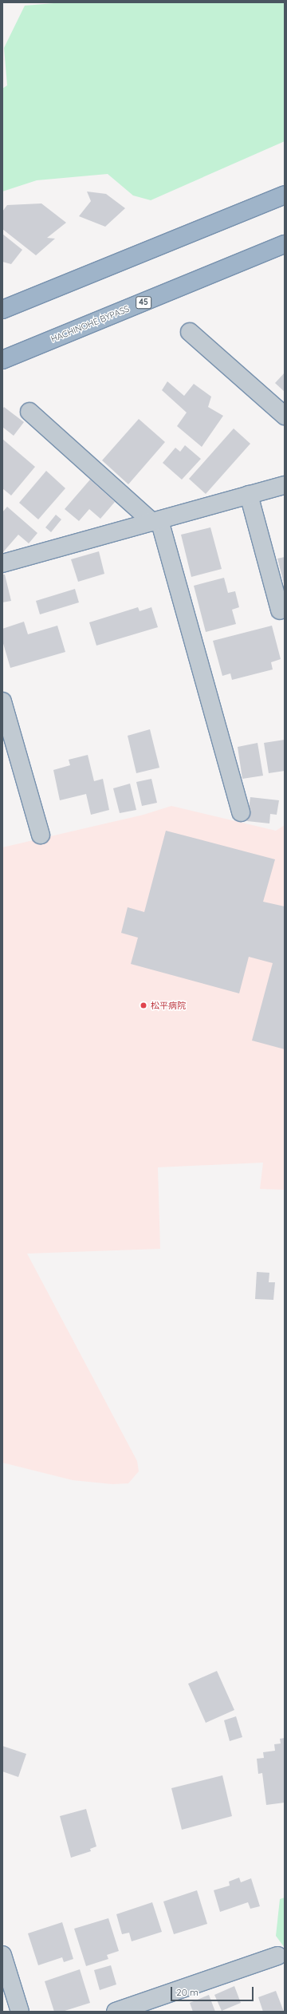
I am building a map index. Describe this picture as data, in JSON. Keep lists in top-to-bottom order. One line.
{"streets":{"highway":["45","HACHINOHE BYPASS"]},"places":["松平病院"],"scale_bar":"20 m"}
